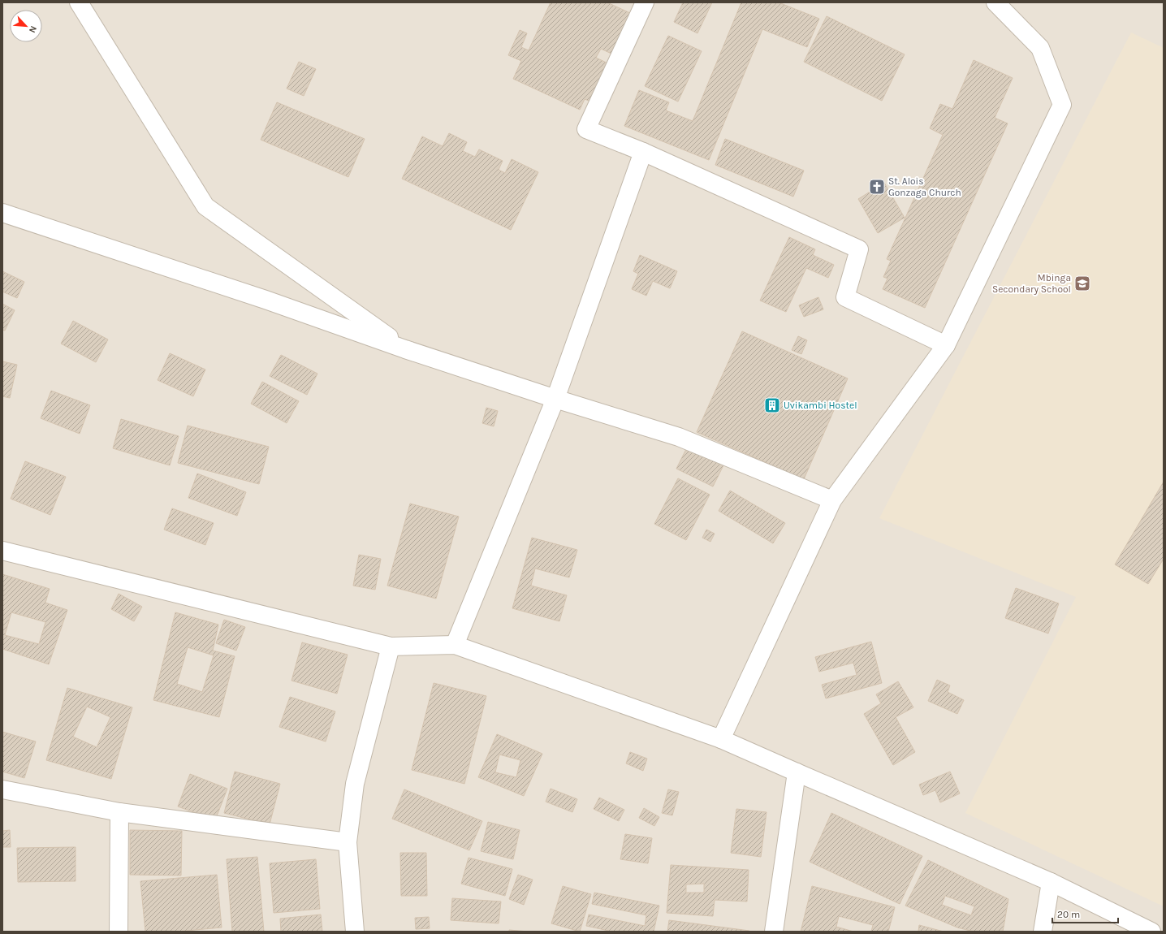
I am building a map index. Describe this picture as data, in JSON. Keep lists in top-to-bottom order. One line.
{"places":{"church":["St. Alois Gonzaga Church"],"school or university":["Mbinga Secondary School"],"building":["Uvikambi Hostel"]},"scale_bar":"20 m","north":"bottom right"}
